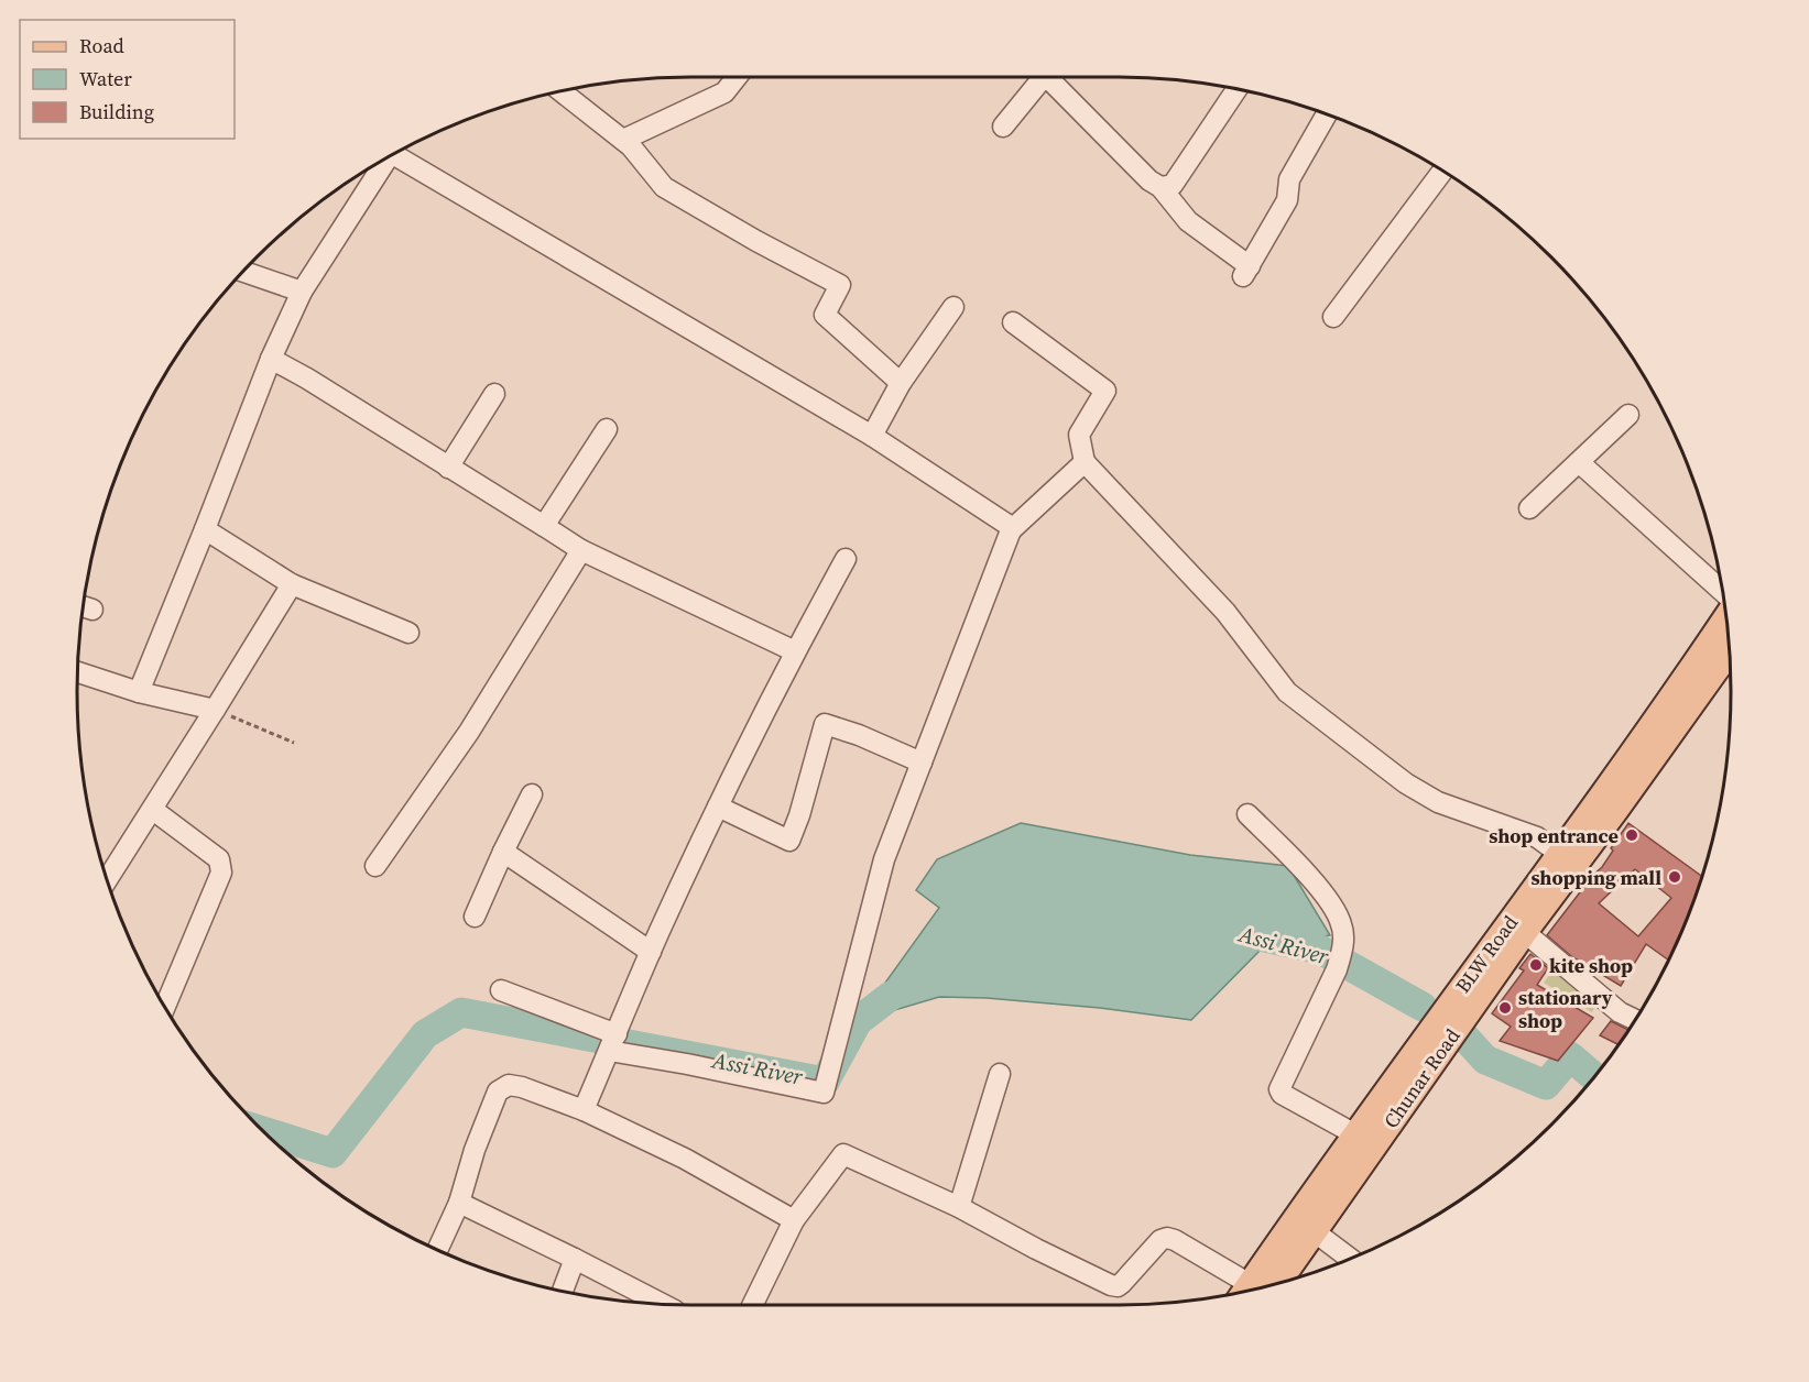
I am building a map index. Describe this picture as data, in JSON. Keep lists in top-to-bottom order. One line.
{"streets":{"main road":["BLW Road","Chunar Road"]},"crossings":[["BLW Road","Chunar Road"]],"water":["Assi River"],"places":["shop entrance","shopping mall","kite shop","stationary shop"],"legend":["Road","Water","Building"]}
